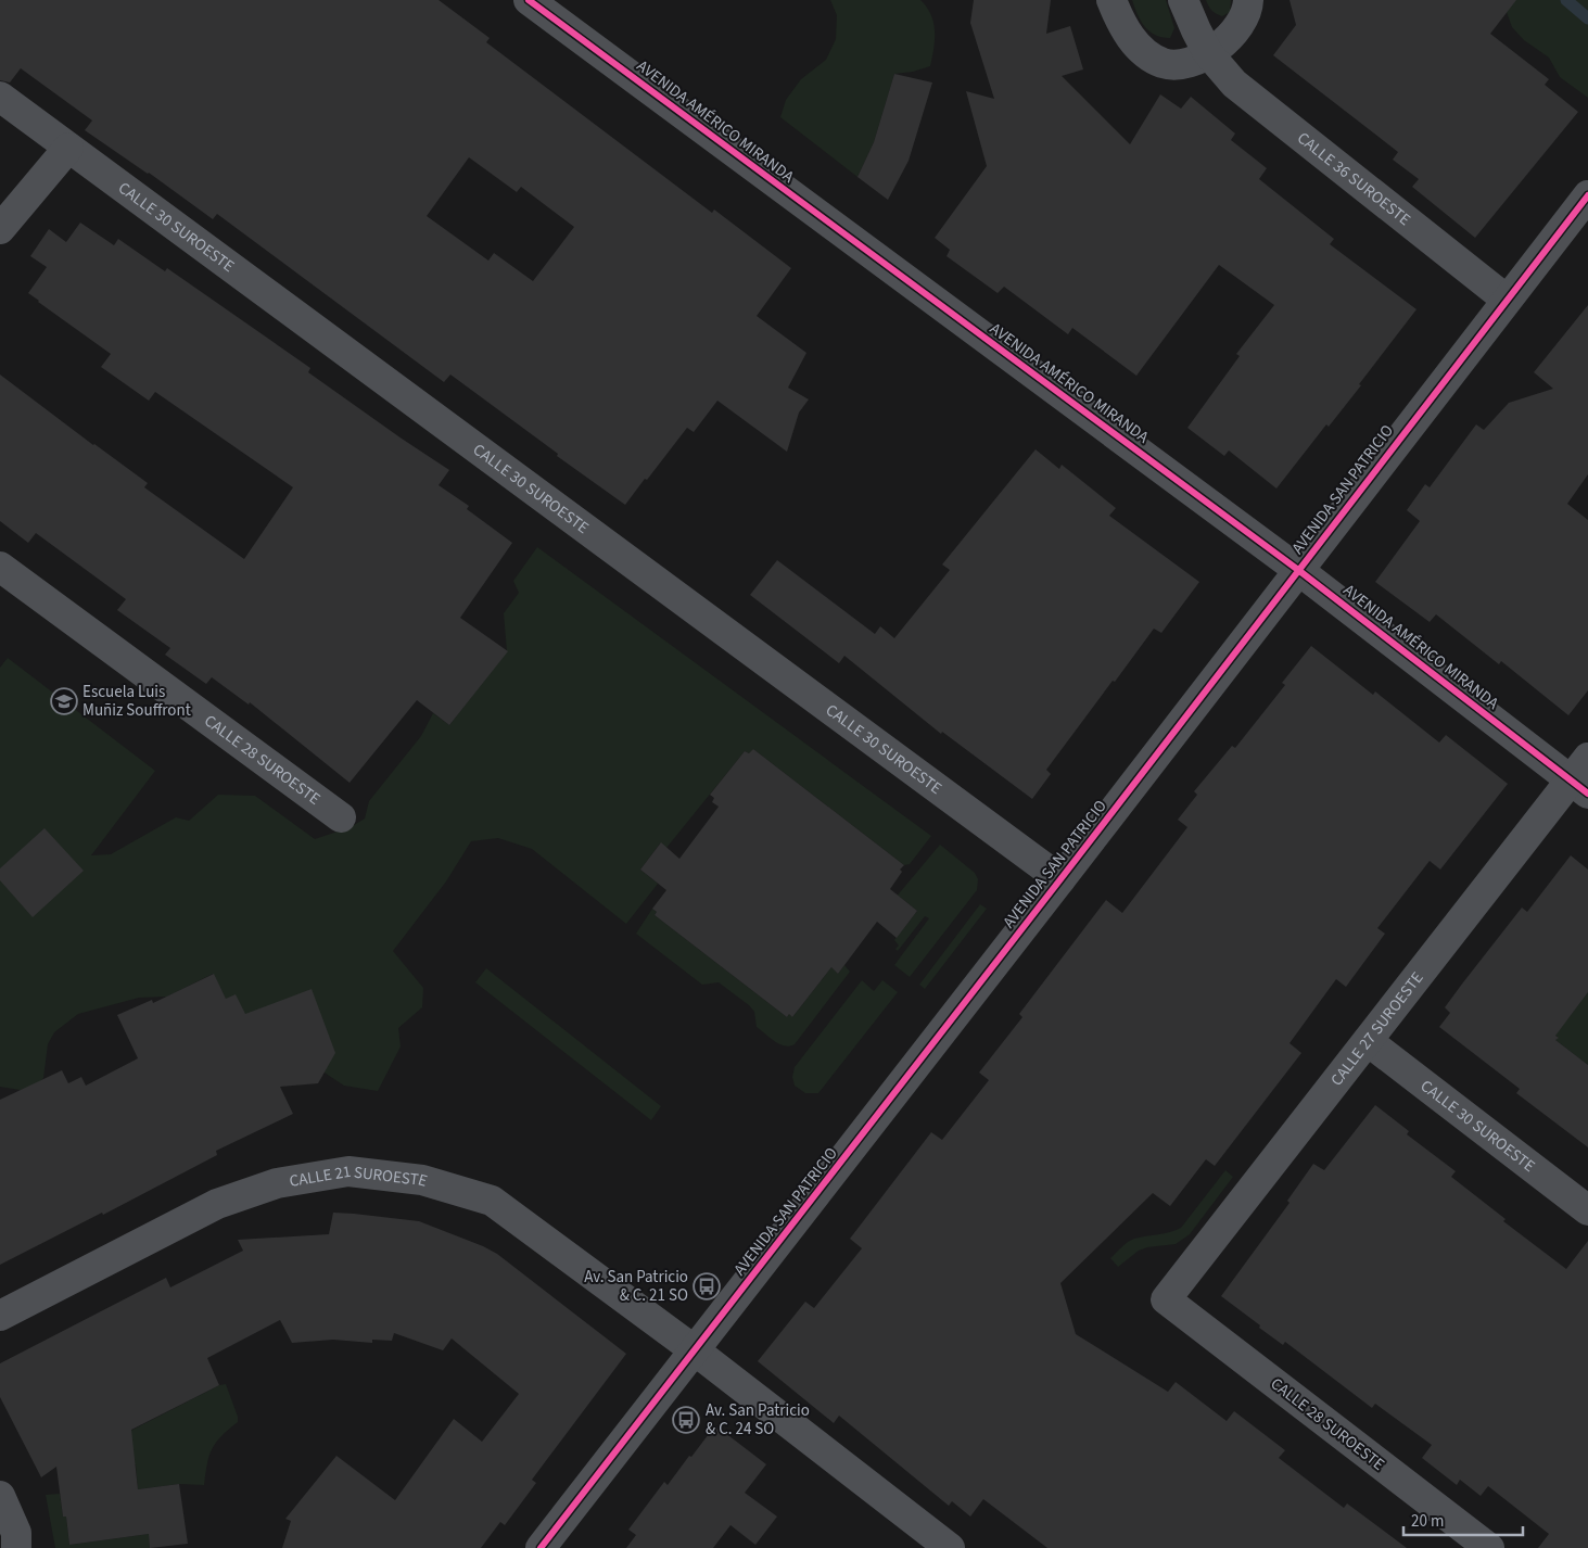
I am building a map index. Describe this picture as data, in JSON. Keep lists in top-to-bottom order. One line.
{"streets":{"street":["AVENIDA AMÉRICO MIRANDA","CALLE 36 SUROESTE","CALLE 30 SUROESTE","AVENIDA SAN PATRICIO","CALLE 28 SUROESTE","CALLE 27 SUROESTE","CALLE 21 SUROESTE"]},"crossings":[["AVENIDA AMÉRICO MIRANDA","AVENIDA SAN PATRICIO"],["AVENIDA AMÉRICO MIRANDA","CALLE 27 SUROESTE"],["CALLE 36 SUROESTE","AVENIDA SAN PATRICIO"],["CALLE 30 SUROESTE","AVENIDA SAN PATRICIO"],["CALLE 30 SUROESTE","CALLE 27 SUROESTE"],["AVENIDA SAN PATRICIO","CALLE 21 SUROESTE"],["CALLE 28 SUROESTE","CALLE 27 SUROESTE"]],"places":{"school or university":["Escuela Luis Muñiz Souffront"],"bus stop":["Av. San Patricio & C. 21 SO","Av. San Patricio & C. 24 SO"]},"scale_bar":"20 m"}
